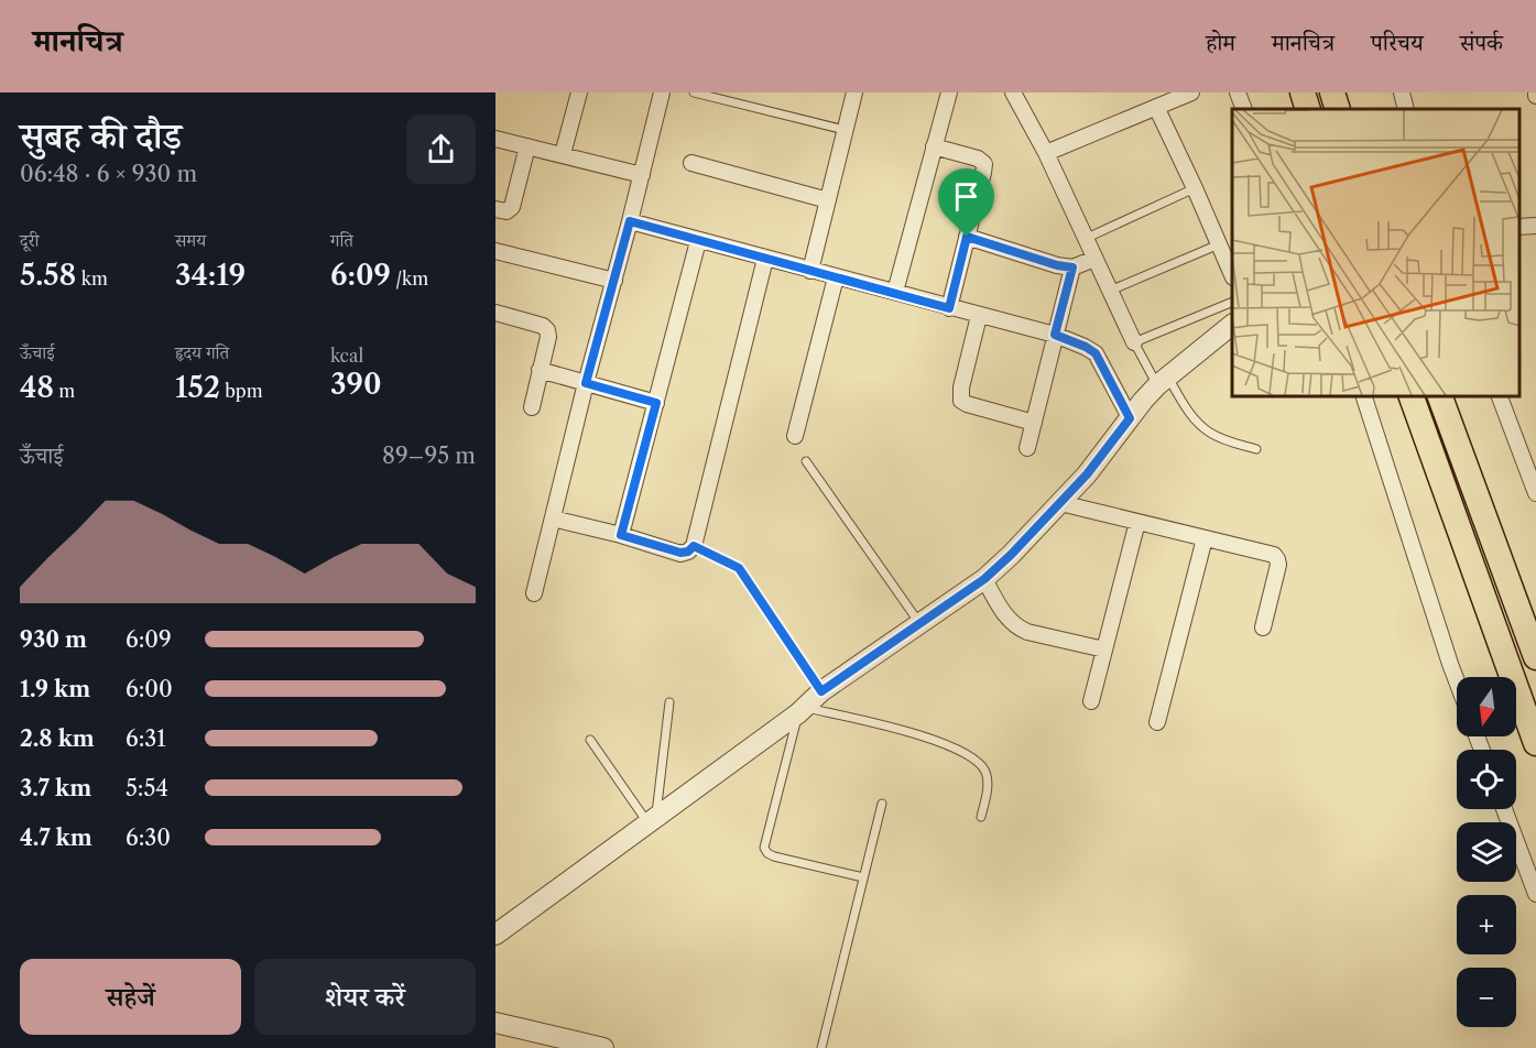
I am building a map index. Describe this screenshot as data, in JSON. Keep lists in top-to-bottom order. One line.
{"north":"bottom","page":{"header":"मानचित्र","nav":["होम","मानचित्र","परिचय","संपर्क"],"heading":["सुबह की दौड़","06:48 · 6 × 930 m"],"stats":[["दूरी","5.58 km"],["समय","34:19"],["गति","6:09 /km"],["ऊँचाई","48 m"],["हृदय गति","152 bpm"],["kcal","390"]],"chart":["ऊँचाई","89–95 m"],"list":[{"name":"930 m","note":"6:09"},{"name":"1.9 km","note":"6:00"},{"name":"2.8 km","note":"6:31"},{"name":"3.7 km","note":"5:54"},{"name":"4.7 km","note":"6:30"}],"map_buttons":["+","−"],"buttons":["सहेजें","शेयर करें"]}}
